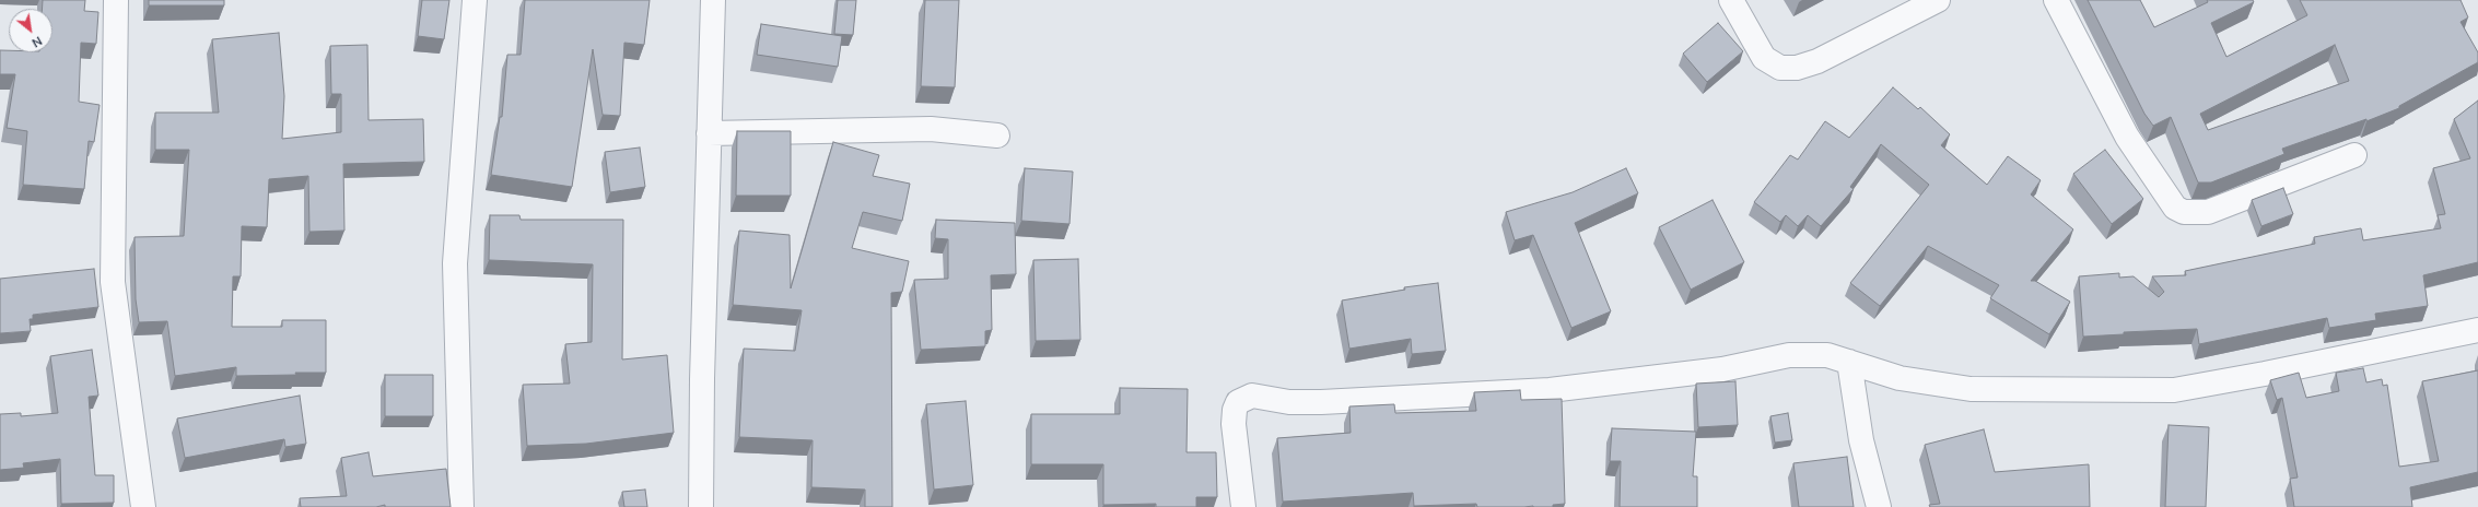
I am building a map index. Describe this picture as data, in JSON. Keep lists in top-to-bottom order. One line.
{"north":"bottom right"}
